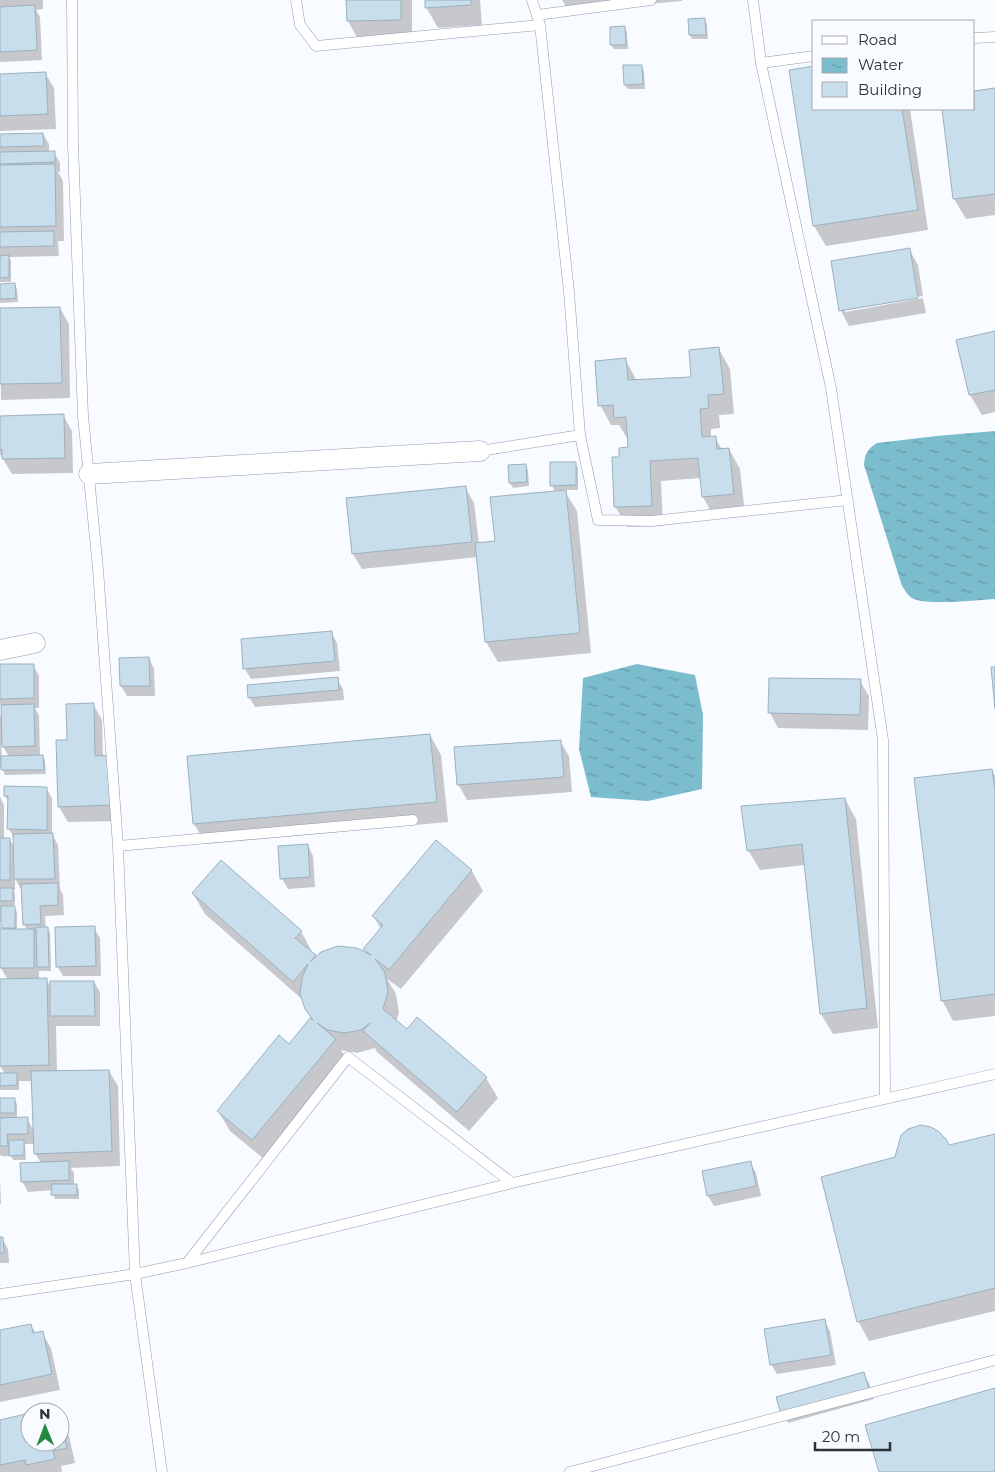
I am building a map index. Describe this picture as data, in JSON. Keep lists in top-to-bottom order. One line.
{"legend":["Road","Water","Building"],"scale_bar":"20 m","north":"top"}
